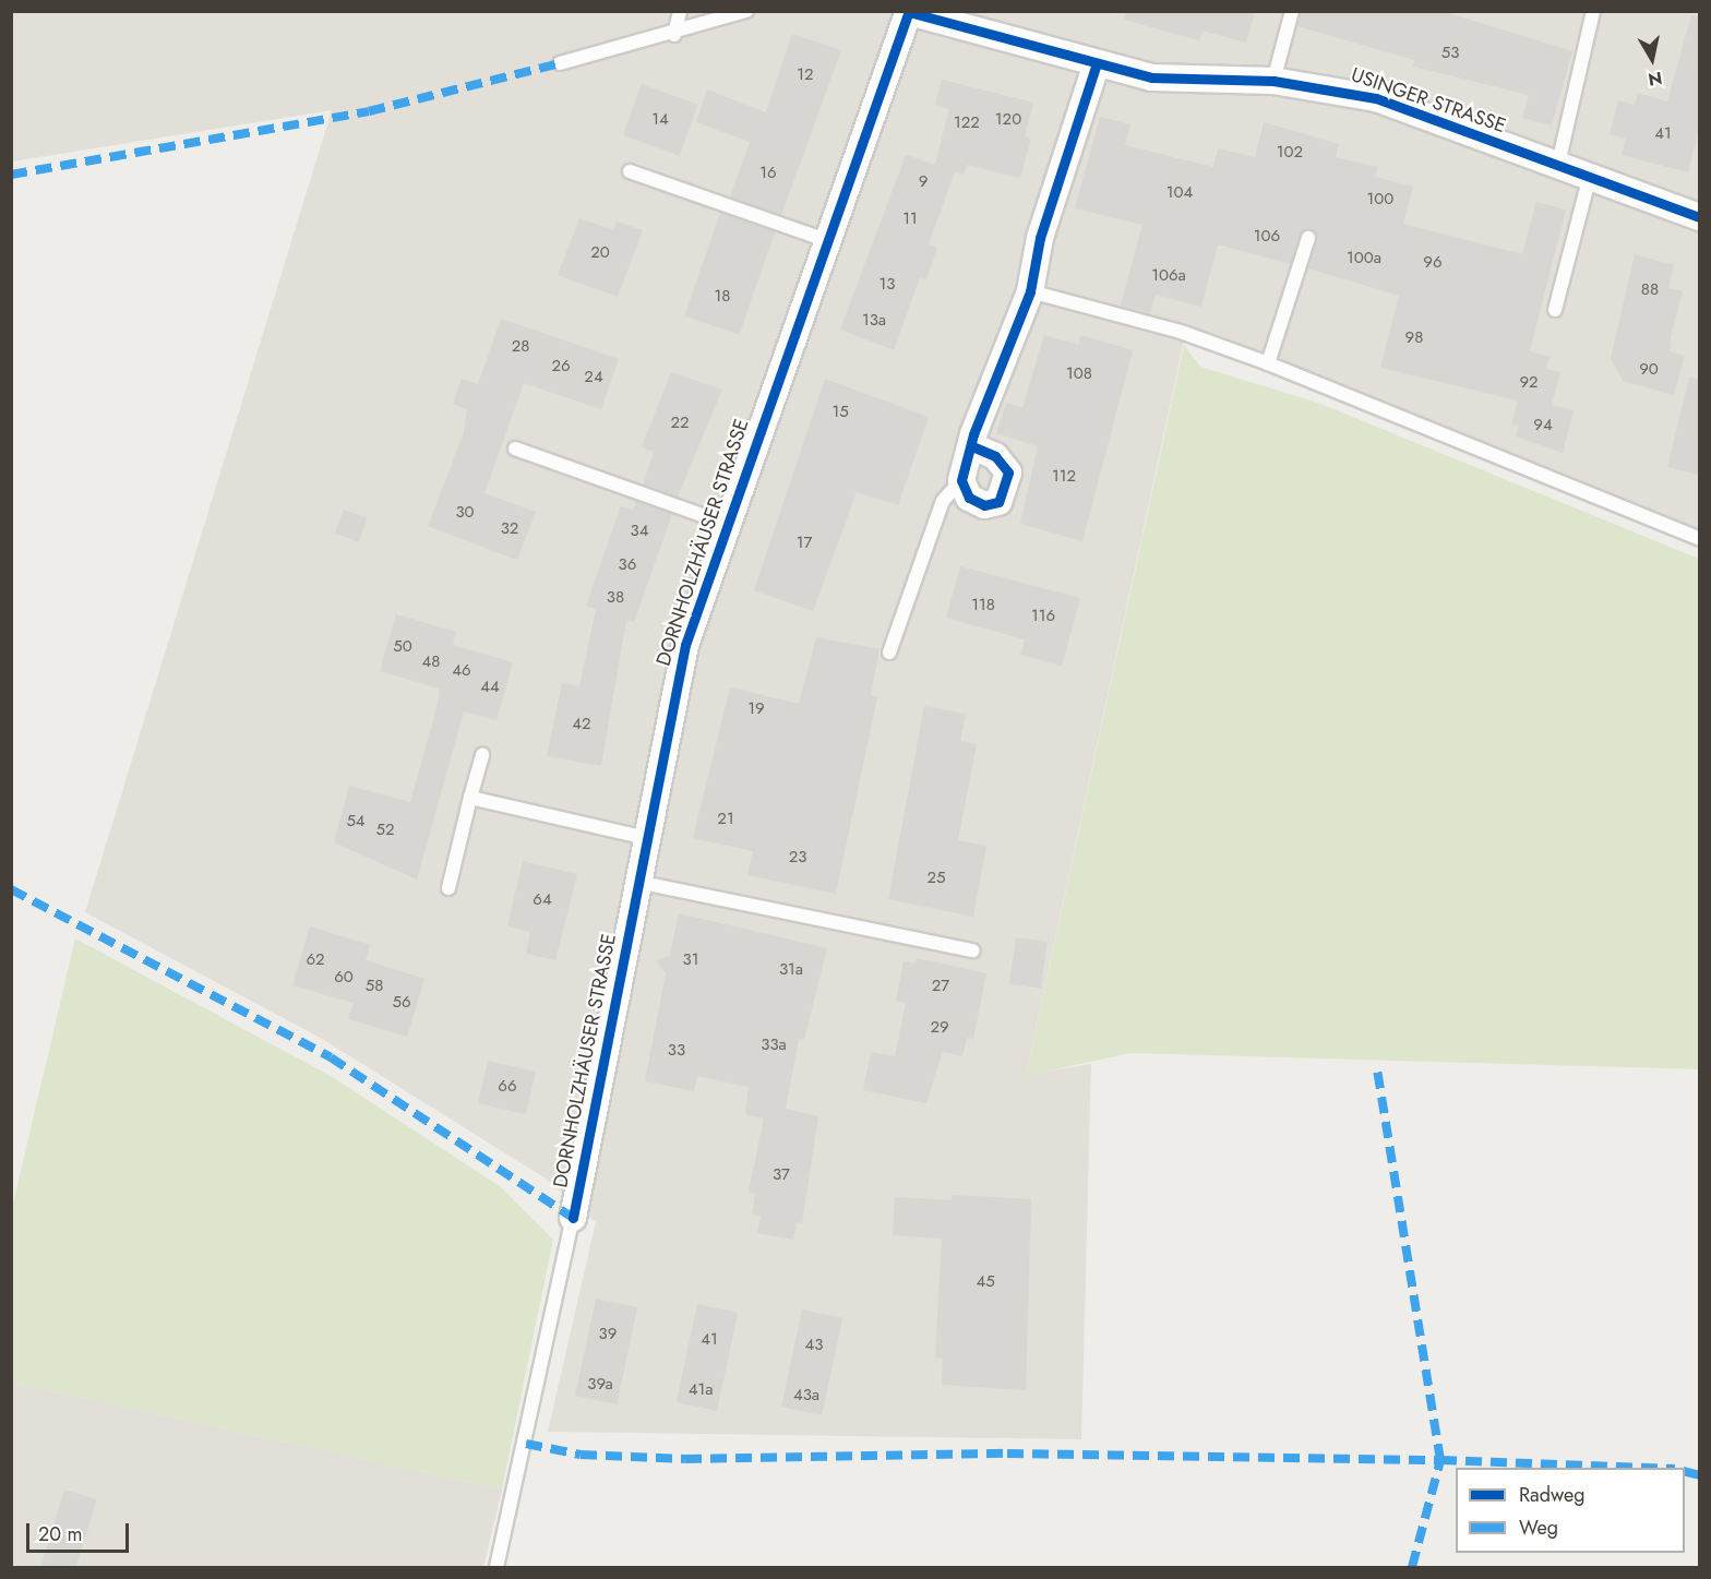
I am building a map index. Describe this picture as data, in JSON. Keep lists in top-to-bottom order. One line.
{"streets":{"street":["USINGER STRASSE","DORNHOLZHÄUSER STRASSE"]},"crossings":[["USINGER STRASSE","DORNHOLZHÄUSER STRASSE"]],"house_numbers":["53","12","14","120","122","41","102","16","9","104","100","11","106","20","100a","96","106a","13","88","18","13a","98","28","26","90","108","24","92","15","22","94","112","30","32","34","17","36","38","118","116","50","48","46","44","19","42","21","54","52","23","25","64","62","31","31a","60","58","27","56","29","33a","33","66","37","45","39","41","43","39a","41a","43a"],"legend":["Radweg","Weg"],"scale_bar":"20 m","north":"bottom"}
